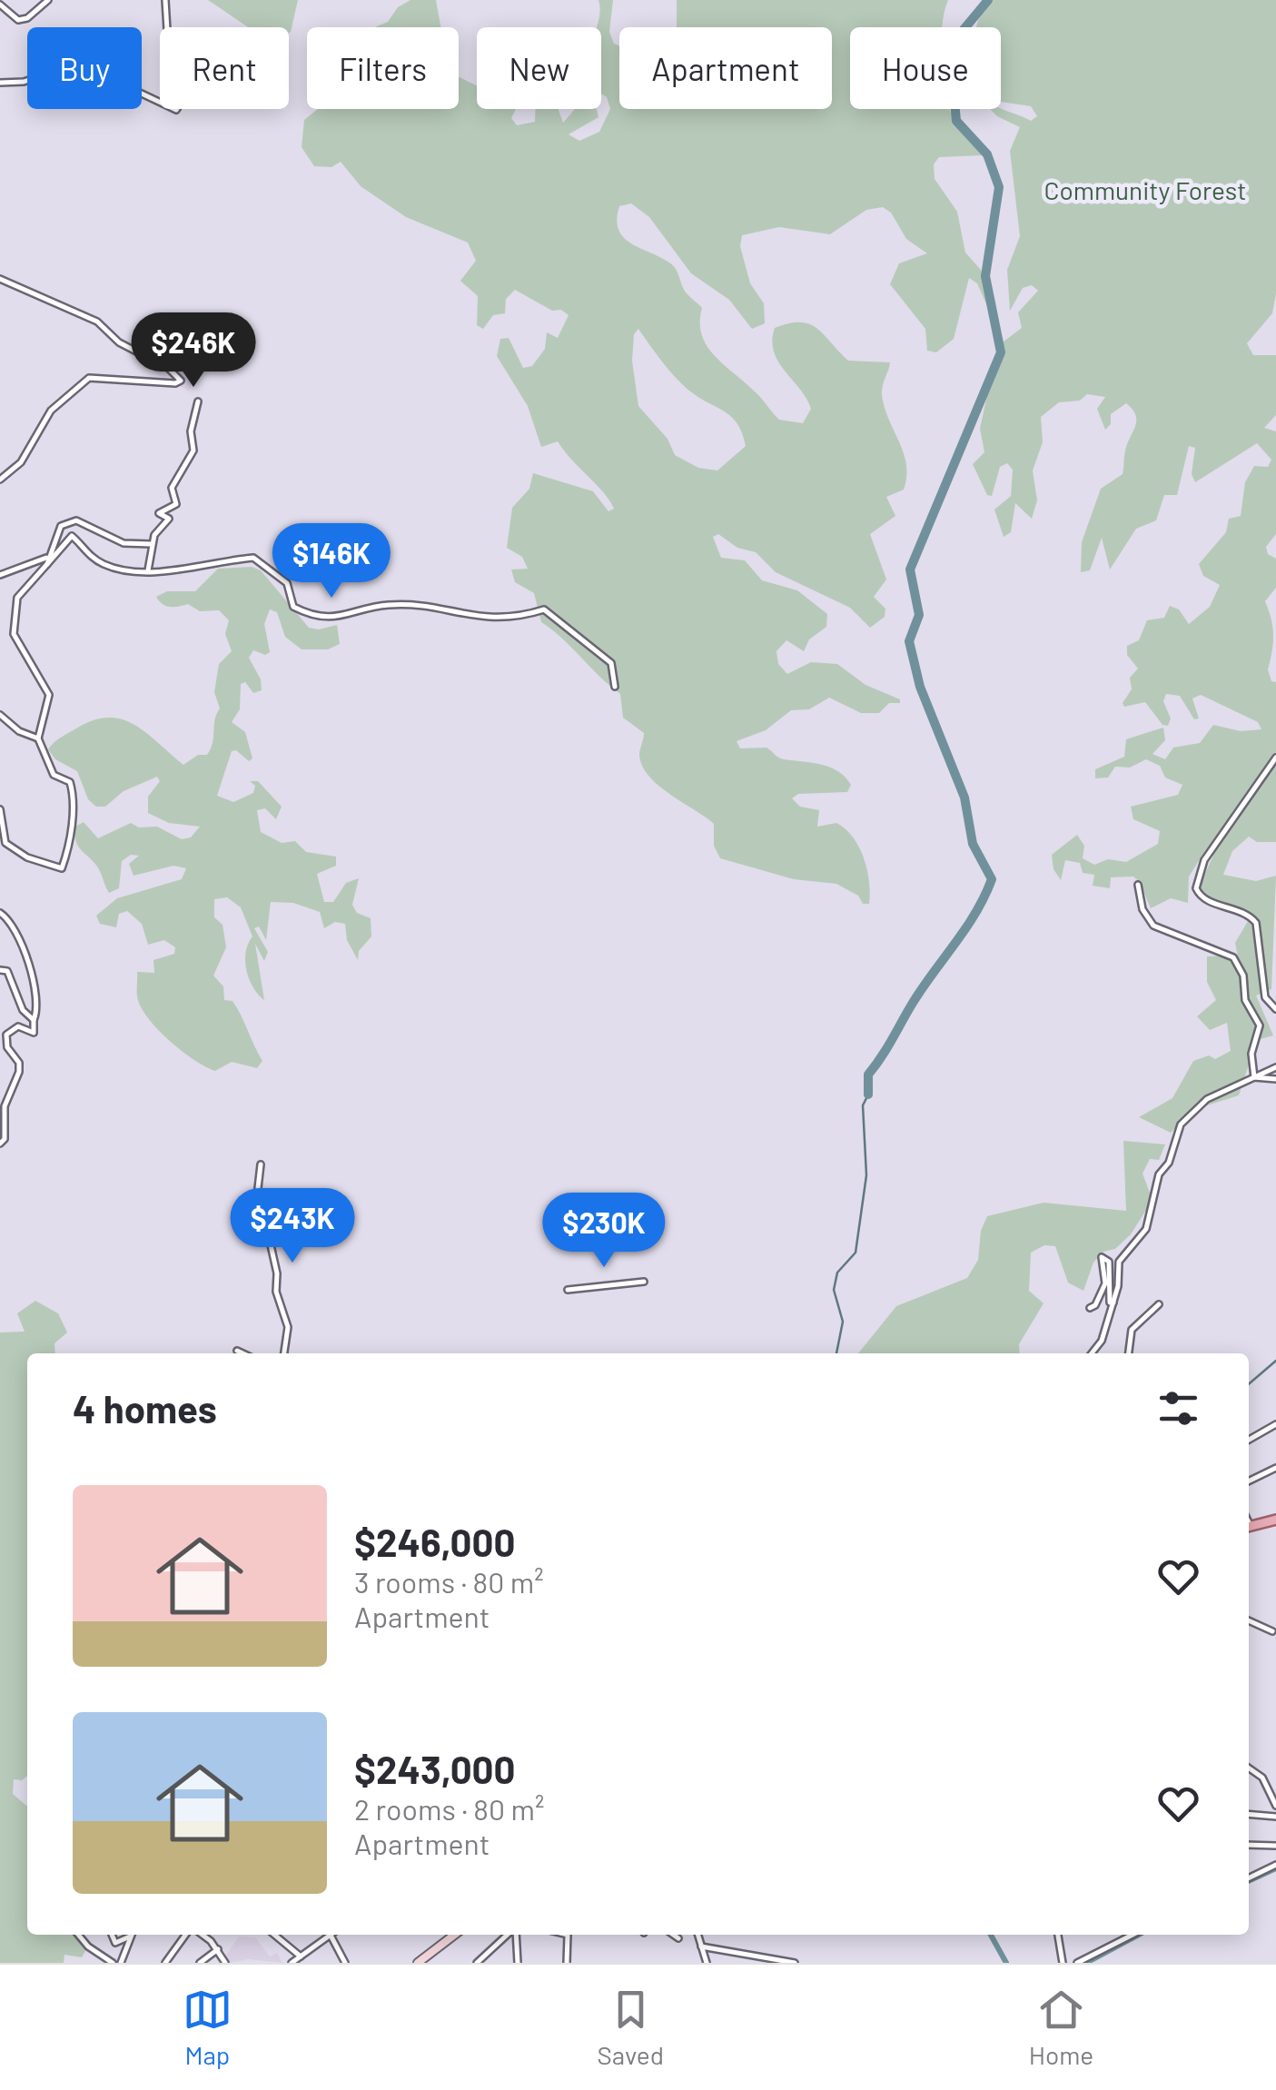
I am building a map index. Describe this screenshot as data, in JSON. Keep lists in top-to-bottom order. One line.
{"parks":["Community Forest"],"page":{"chip":["Buy","Rent","Filters","New","Apartment","House"],"price":["$246K","$146K","$243K","$230K"],"heading":"4 homes","list":[{"name":"$246,000","note":"3 rooms · 80 m² · Apartment"},{"name":"$243,000","note":"2 rooms · 80 m² · Apartment"}],"tabs":["Map","Saved","Home"]}}
